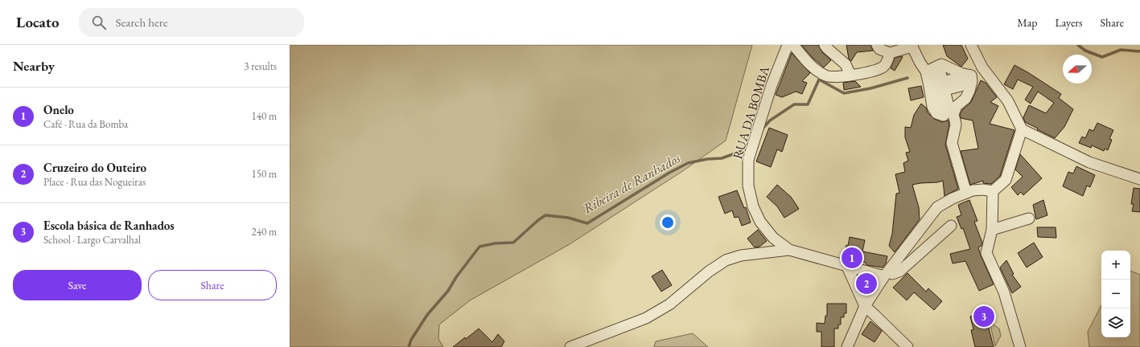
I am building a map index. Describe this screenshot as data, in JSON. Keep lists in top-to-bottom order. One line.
{"streets":{"street":["RUA DA BOMBA"]},"water":["Ribeira de Ranhados"],"north":"left","page":{"header":"Locato","search":"Search here","nav":["Map","Layers","Share"],"heading":["Nearby","3 results"],"list":[{"mark":"1","name":"Onelo","note":"Café · Rua da Bomba","value":"140 m"},{"mark":"2","name":"Cruzeiro do Outeiro","note":"Place · Rua das Nogueiras","value":"150 m"},{"mark":"3","name":"Escola básica de Ranhados","note":"School · Largo Carvalhal","value":"240 m"}],"pins":["1","2","3"],"map_buttons":["+","−"],"buttons":["Save","Share"]}}
